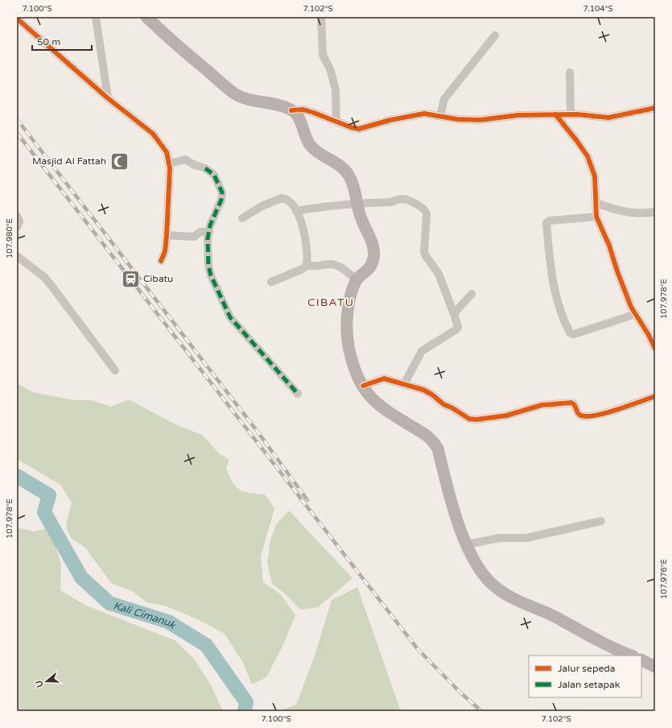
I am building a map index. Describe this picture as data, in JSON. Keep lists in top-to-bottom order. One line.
{"districts":["CIBATU"],"water":["Kali Cimanuk"],"places":{"mosque":["Masjid Al Fattah"],"station":["Cibatu"]},"legend":["Jalur sepeda","Jalan setapak"],"scale_bar":"50 m","north":"left","coordinates":["7.100°S","7.102°S","7.104°S","107.980°E","107.978°E","107.976°E"]}
